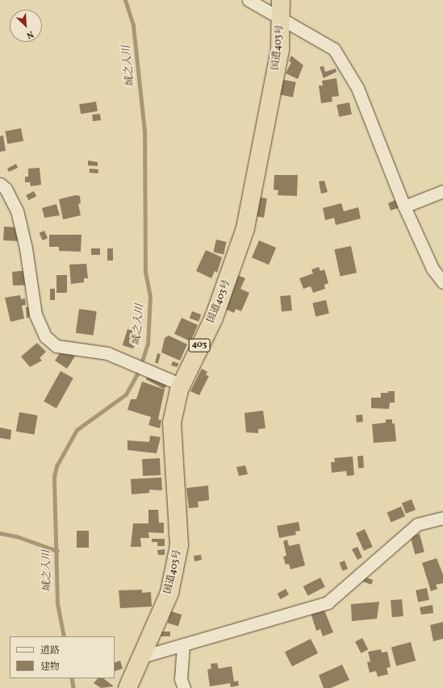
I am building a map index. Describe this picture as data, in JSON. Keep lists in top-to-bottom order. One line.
{"streets":{"highway":["国道403号","403"]},"water":["城之入川"],"legend":["道路","建物"],"north":"bottom right"}
